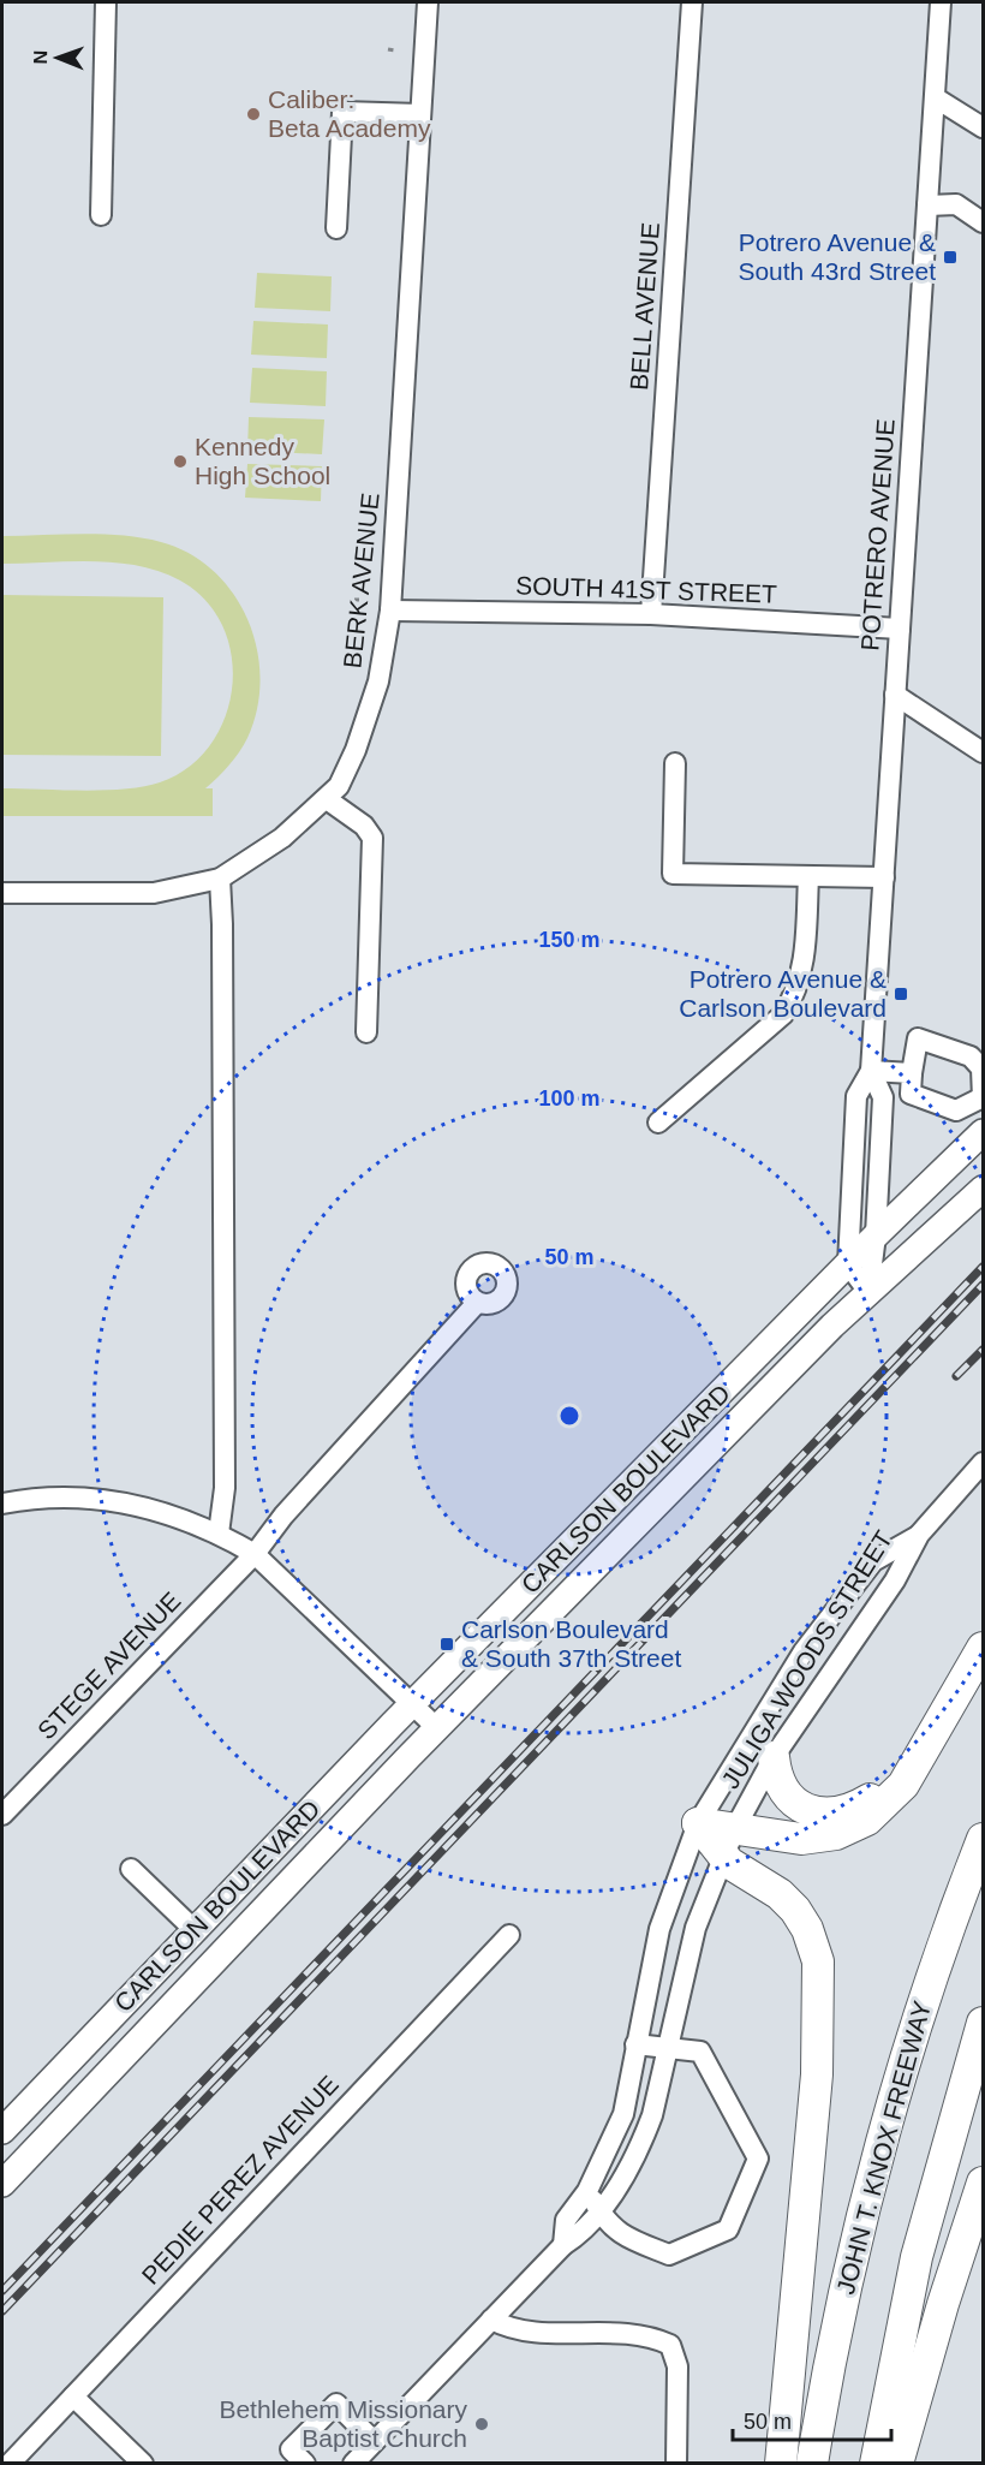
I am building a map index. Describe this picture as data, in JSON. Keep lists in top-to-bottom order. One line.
{"streets":{"highway":["JOHN T. KNOX FREEWAY"],"main road":["CARLSON BOULEVARD"],"street":["BELL AVENUE","POTRERO AVENUE","BERK AVENUE","SOUTH 41ST STREET","JULIGA WOODS STREET","STEGE AVENUE","PEDIE PEREZ AVENUE"]},"crossings":[["BELL AVENUE","SOUTH 41ST STREET"],["POTRERO AVENUE","SOUTH 41ST STREET"],["POTRERO AVENUE","CARLSON BOULEVARD"],["BERK AVENUE","SOUTH 41ST STREET"]],"places":{"other":["Caliber: Beta Academy","Kennedy High School","Bethlehem Missionary Baptist Church"],"transit":["Potrero Avenue & South 43rd Street","Potrero Avenue & Carlson Boulevard","Carlson Boulevard & South 37th Street"]},"scale_bar":"50 m","north":"left","rings":["150 m","100 m","50 m"]}
